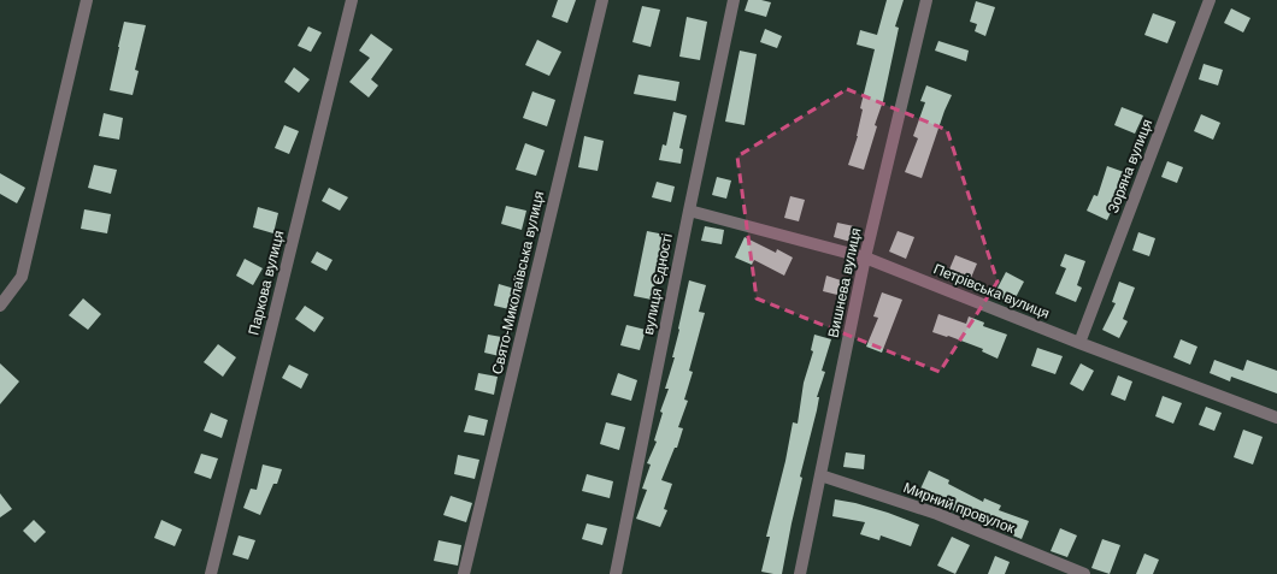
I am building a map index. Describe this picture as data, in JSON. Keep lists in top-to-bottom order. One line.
{"streets":{"street":["Зоряна вулиця","Паркова вулиця","Свято-Миколаївська вулиця","Вишнева вулиця","вулиця Єдності","Петрівська вулиця","Мирний провулок"]},"crossings":[["Зоряна вулиця","Петрівська вулиця"],["Вишнева вулиця","Петрівська вулиця"],["Вишнева вулиця","Мирний провулок"],["вулиця Єдності","Петрівська вулиця"]]}
